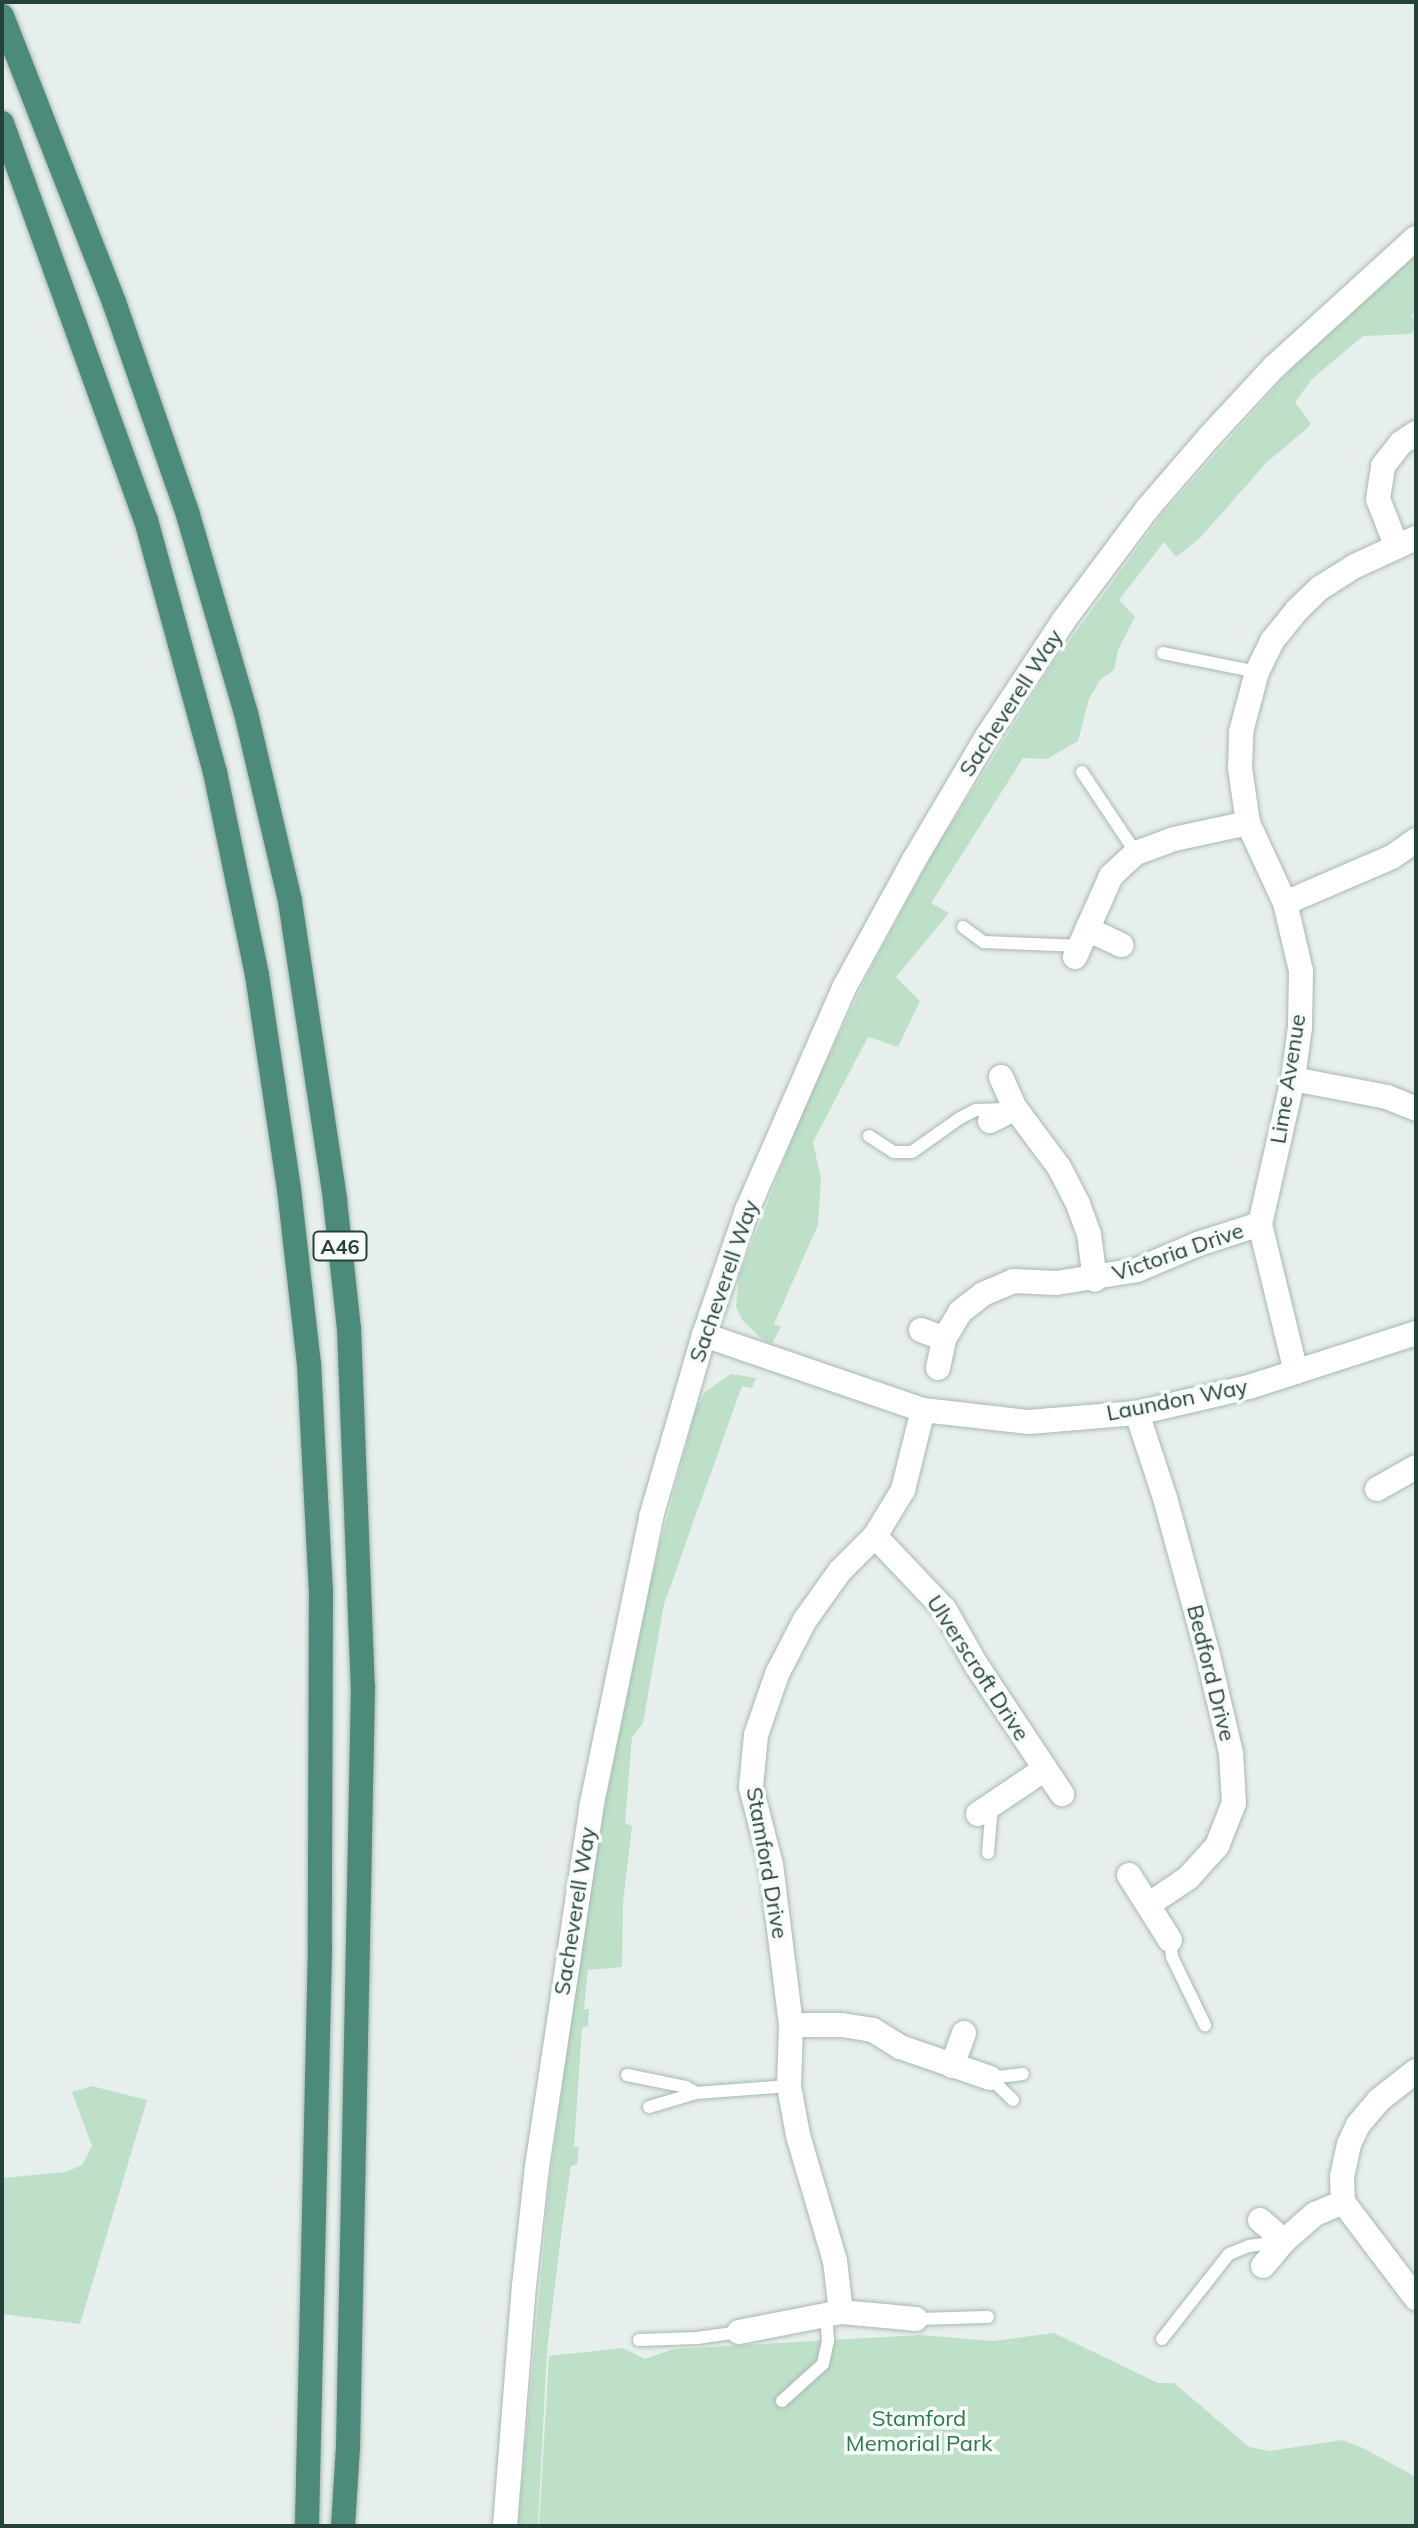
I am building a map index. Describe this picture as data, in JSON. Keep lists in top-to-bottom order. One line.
{"streets":{"highway":["A46"],"street":["Sacheverell Way","Lime Avenue","Victoria Drive","Laundon Way","Ulverscroft Drive","Bedford Drive","Stamford Drive"]},"crossings":[["Sacheverell Way","Laundon Way"],["Lime Avenue","Victoria Drive"],["Lime Avenue","Laundon Way"],["Laundon Way","Bedford Drive"],["Laundon Way","Stamford Drive"],["Ulverscroft Drive","Stamford Drive"]],"parks":["Stamford Memorial Park"]}
